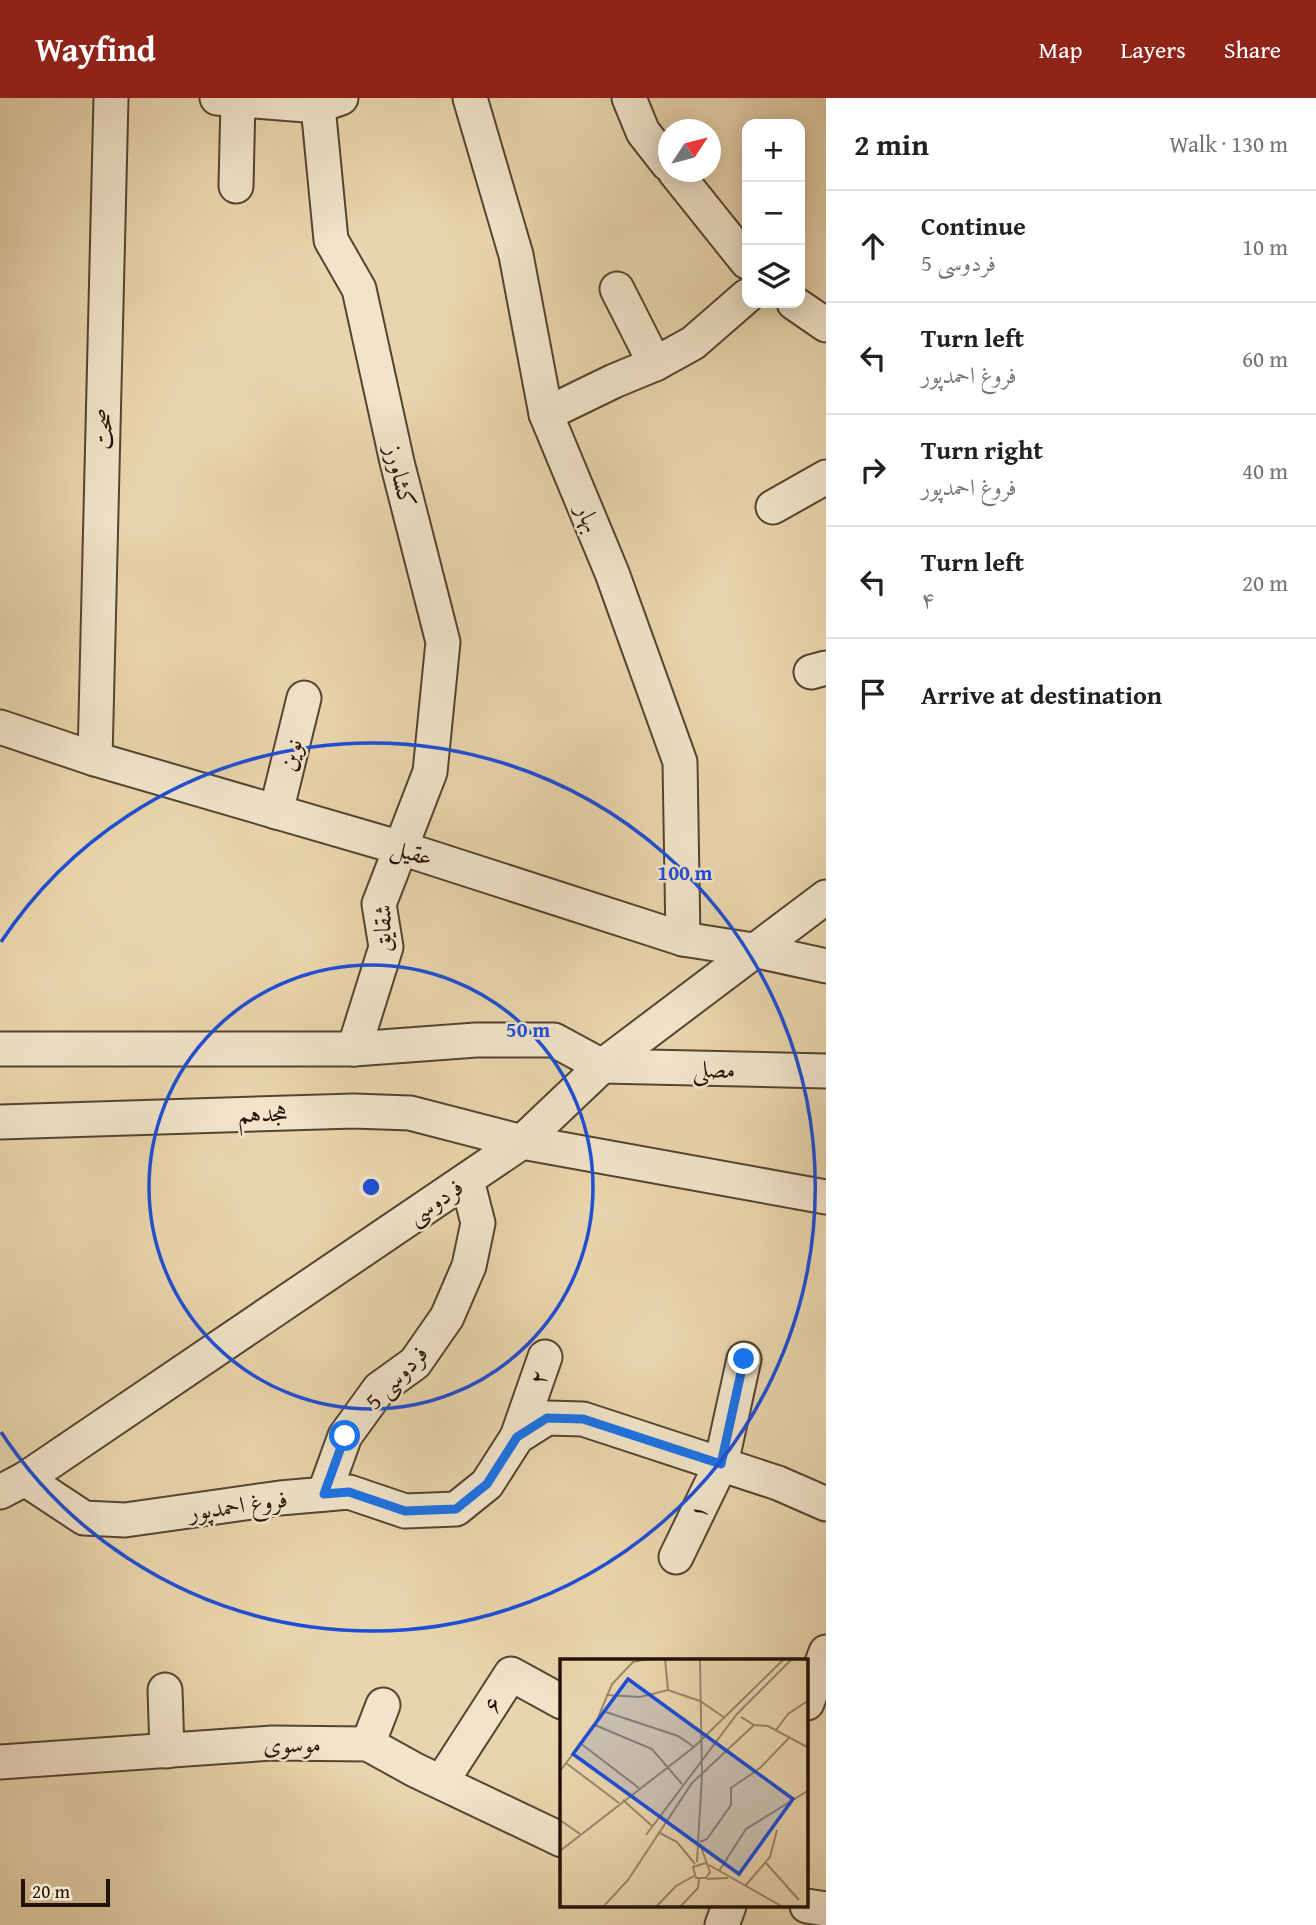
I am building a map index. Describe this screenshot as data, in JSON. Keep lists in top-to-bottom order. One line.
{"streets":{"street":["صحت","کشاورز","بهار","نوین","عقیل","شقایق","مصلی","هجدهم","فردوسی","5 فردوسی","۲","فروغ احمدپور","۱","۶","موسوی"]},"crossings":[["صحت","عقیل"],["کشاورز","عقیل"],["کشاورز","شقایق"],["بهار","عقیل"],["نوین","عقیل"],["عقیل","شقایق"],["عقیل","فردوسی"],["مصلی","فردوسی"],["هجدهم","فردوسی"],["فردوسی","5 فردوسی"],["فردوسی","فروغ احمدپور"],["5 فردوسی","فروغ احمدپور"],["۲","فروغ احمدپور"],["فروغ احمدپور","۱"],["۶","موسوی"]],"scale_bar":"20 m","north":"top right","page":{"header":"Wayfind","nav":["Map","Layers","Share"],"heading":["2 min","Walk · 130 m"],"map_buttons":["+","−"],"list":[["Continue","5 فردوسی","10 m"],["Turn left","فروغ احمدپور","60 m"],["Turn right","فروغ احمدپور","40 m"],["Turn left","۴","20 m"],"Arrive at destination"],"scale":"20 m"},"rings":["100 m","50 m"]}
